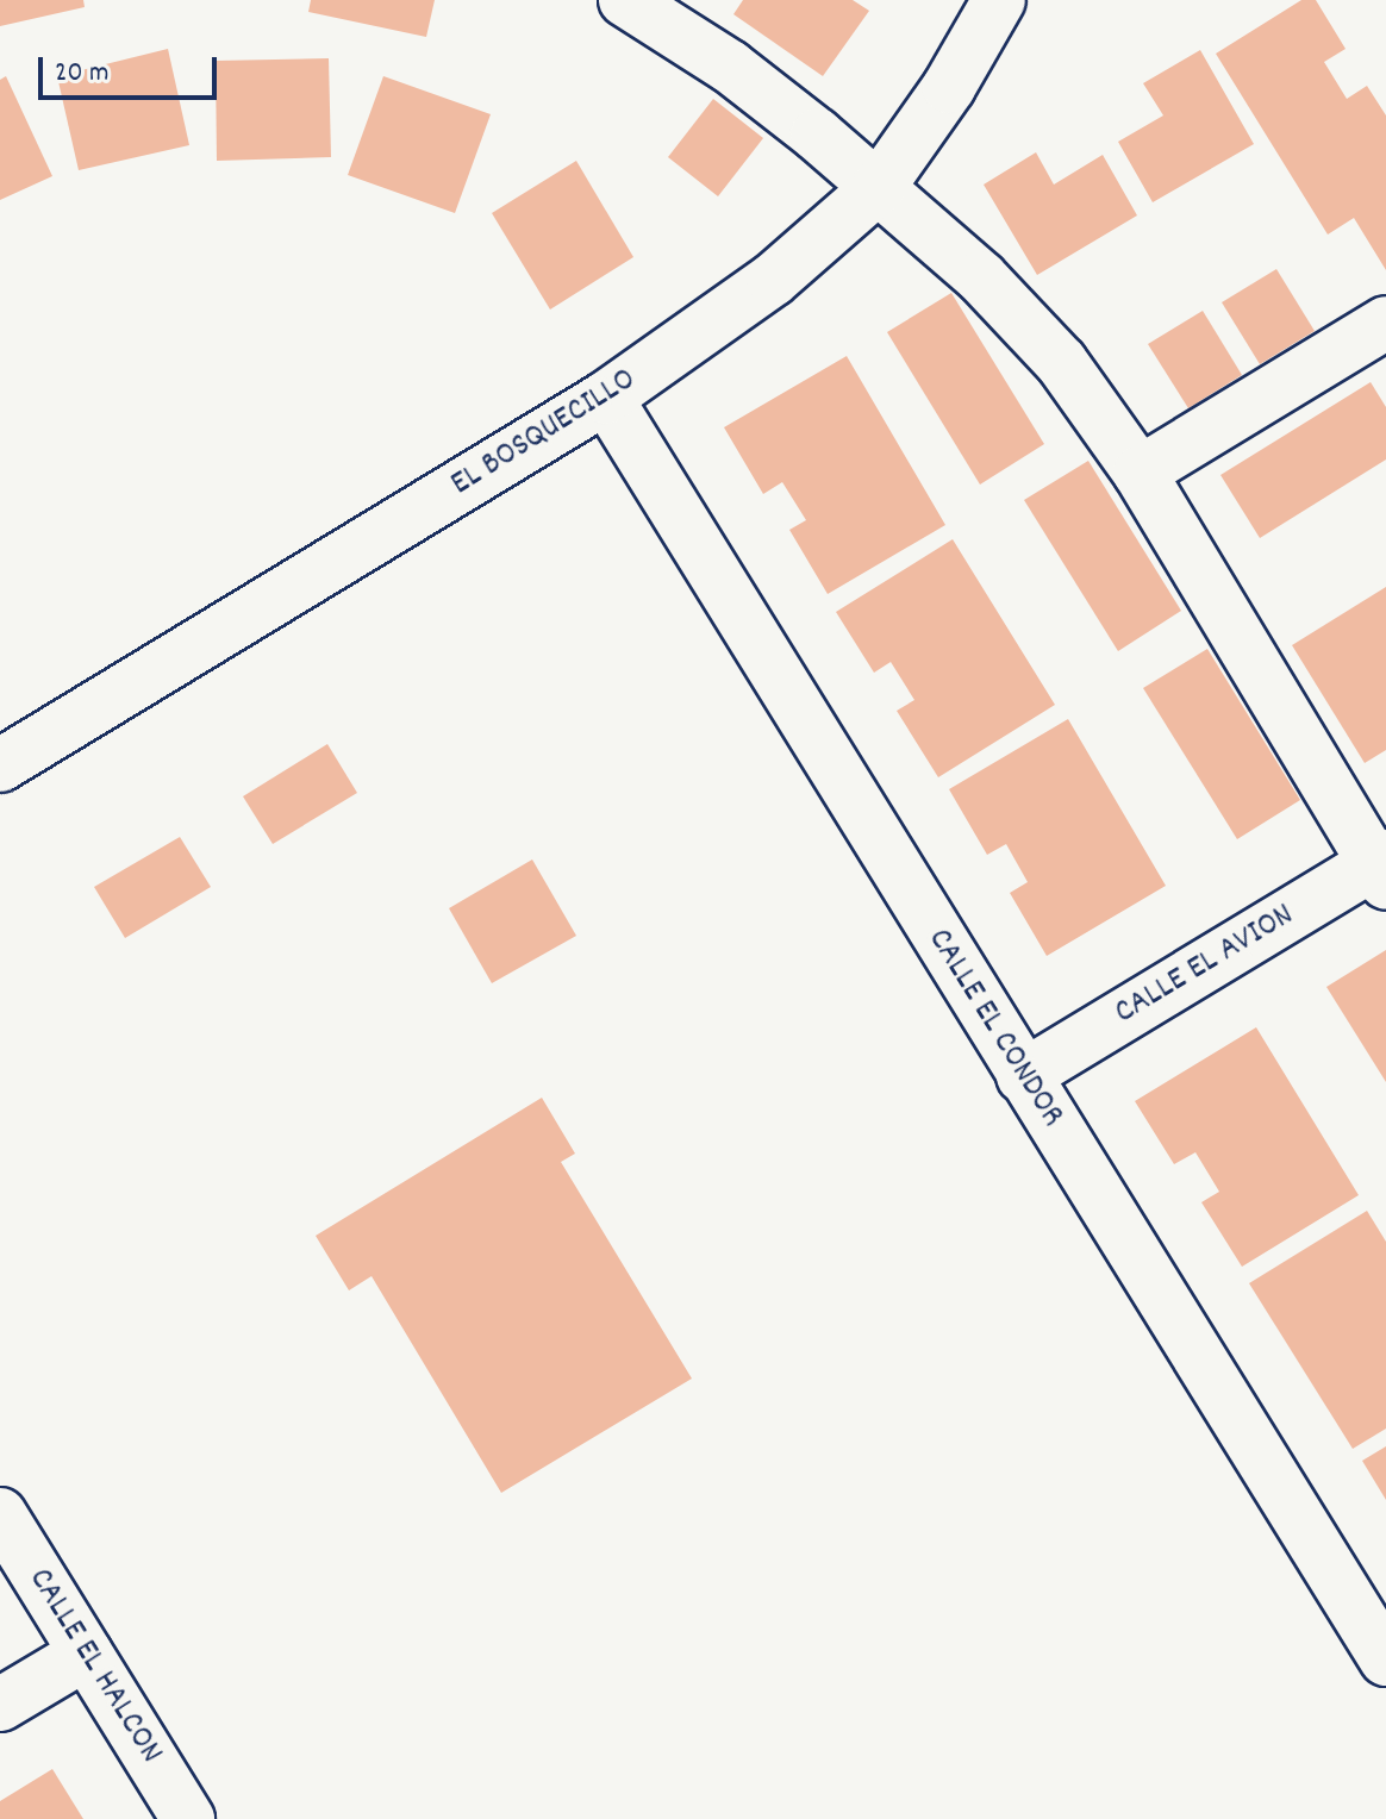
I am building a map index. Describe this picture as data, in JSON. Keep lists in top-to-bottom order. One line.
{"streets":{"street":["EL BOSQUECILLO","CALLE EL AVION","CALLE EL CONDOR","CALLE EL HALCON"]},"crossings":[["EL BOSQUECILLO","CALLE EL CONDOR"],["CALLE EL AVION","CALLE EL CONDOR"]],"scale_bar":"20 m"}
